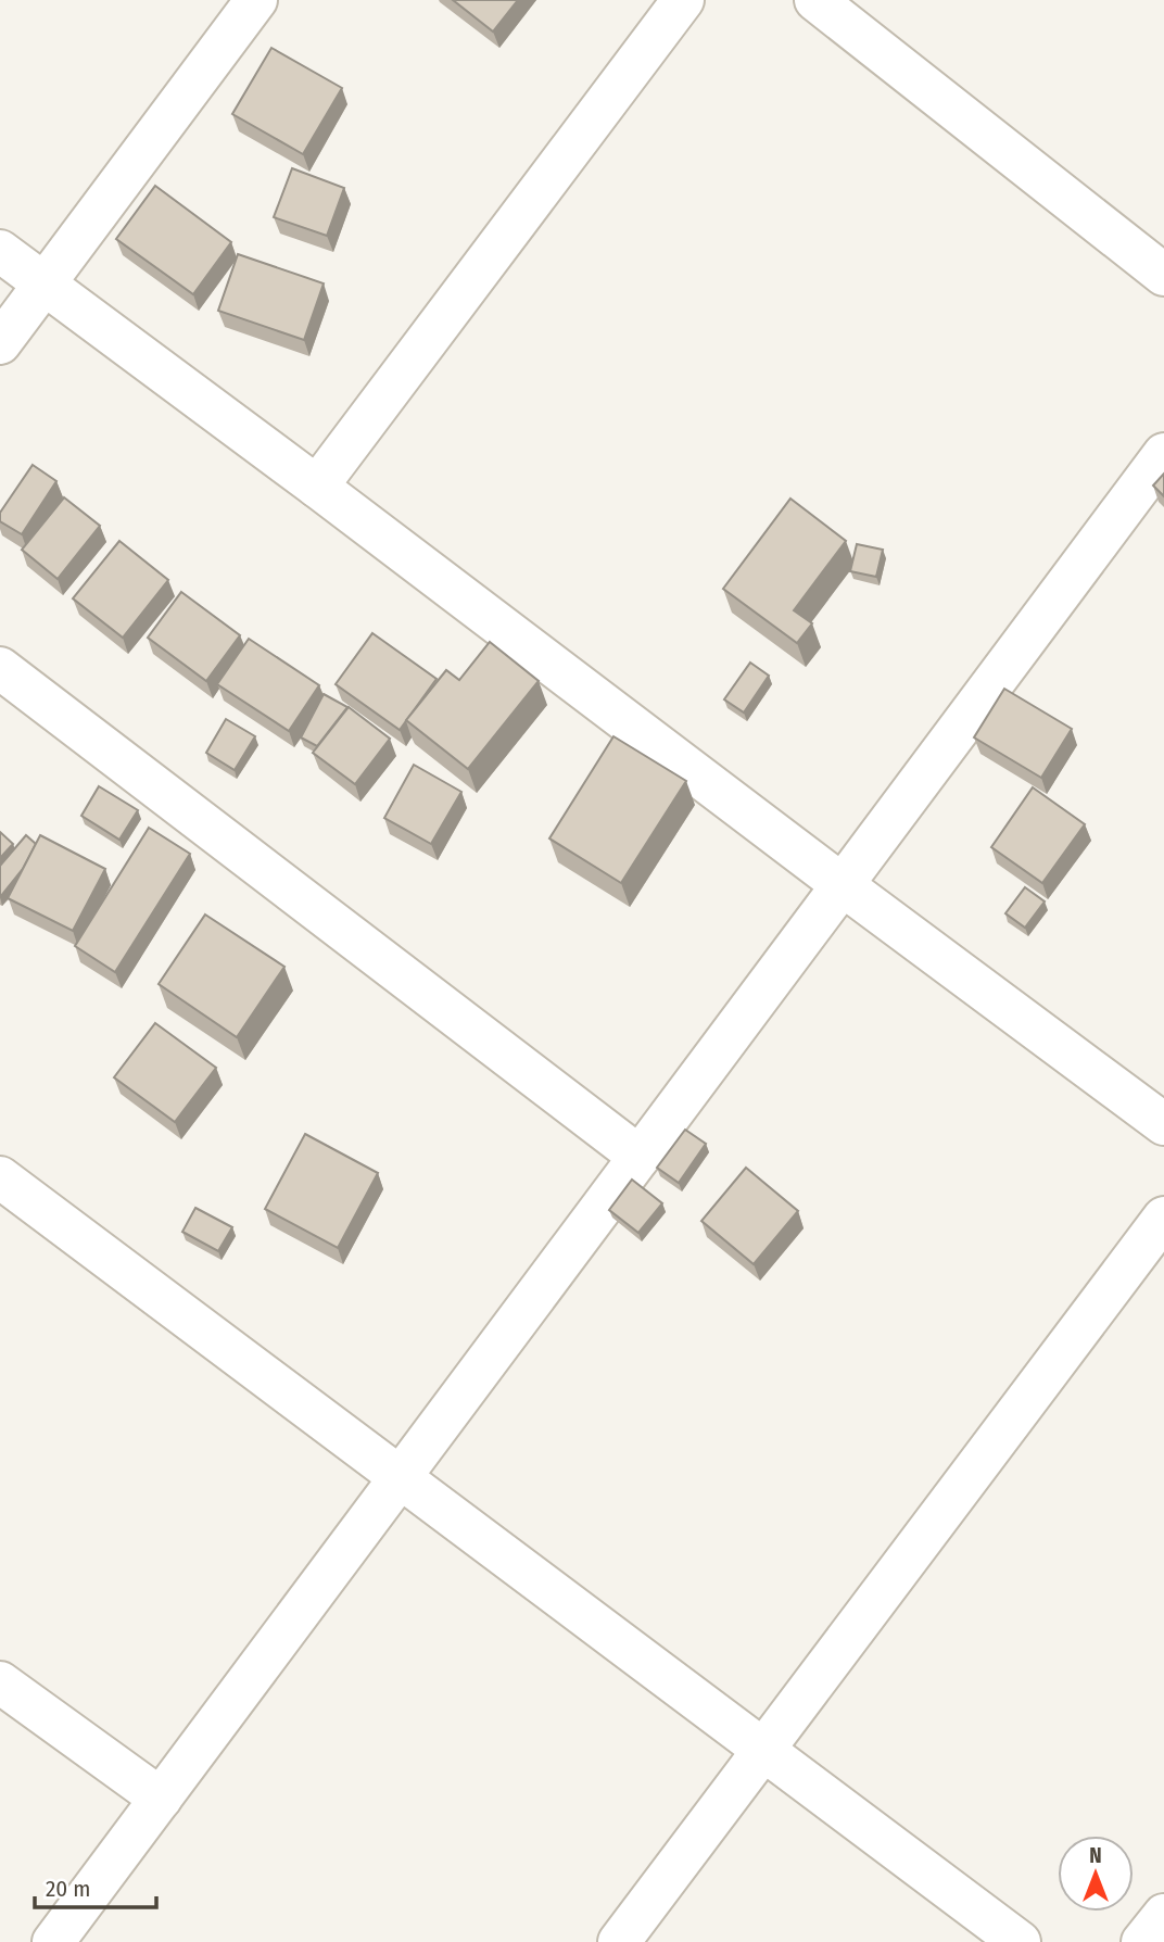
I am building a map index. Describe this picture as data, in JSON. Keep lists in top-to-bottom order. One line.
{"scale_bar":"20 m","north":"top"}
